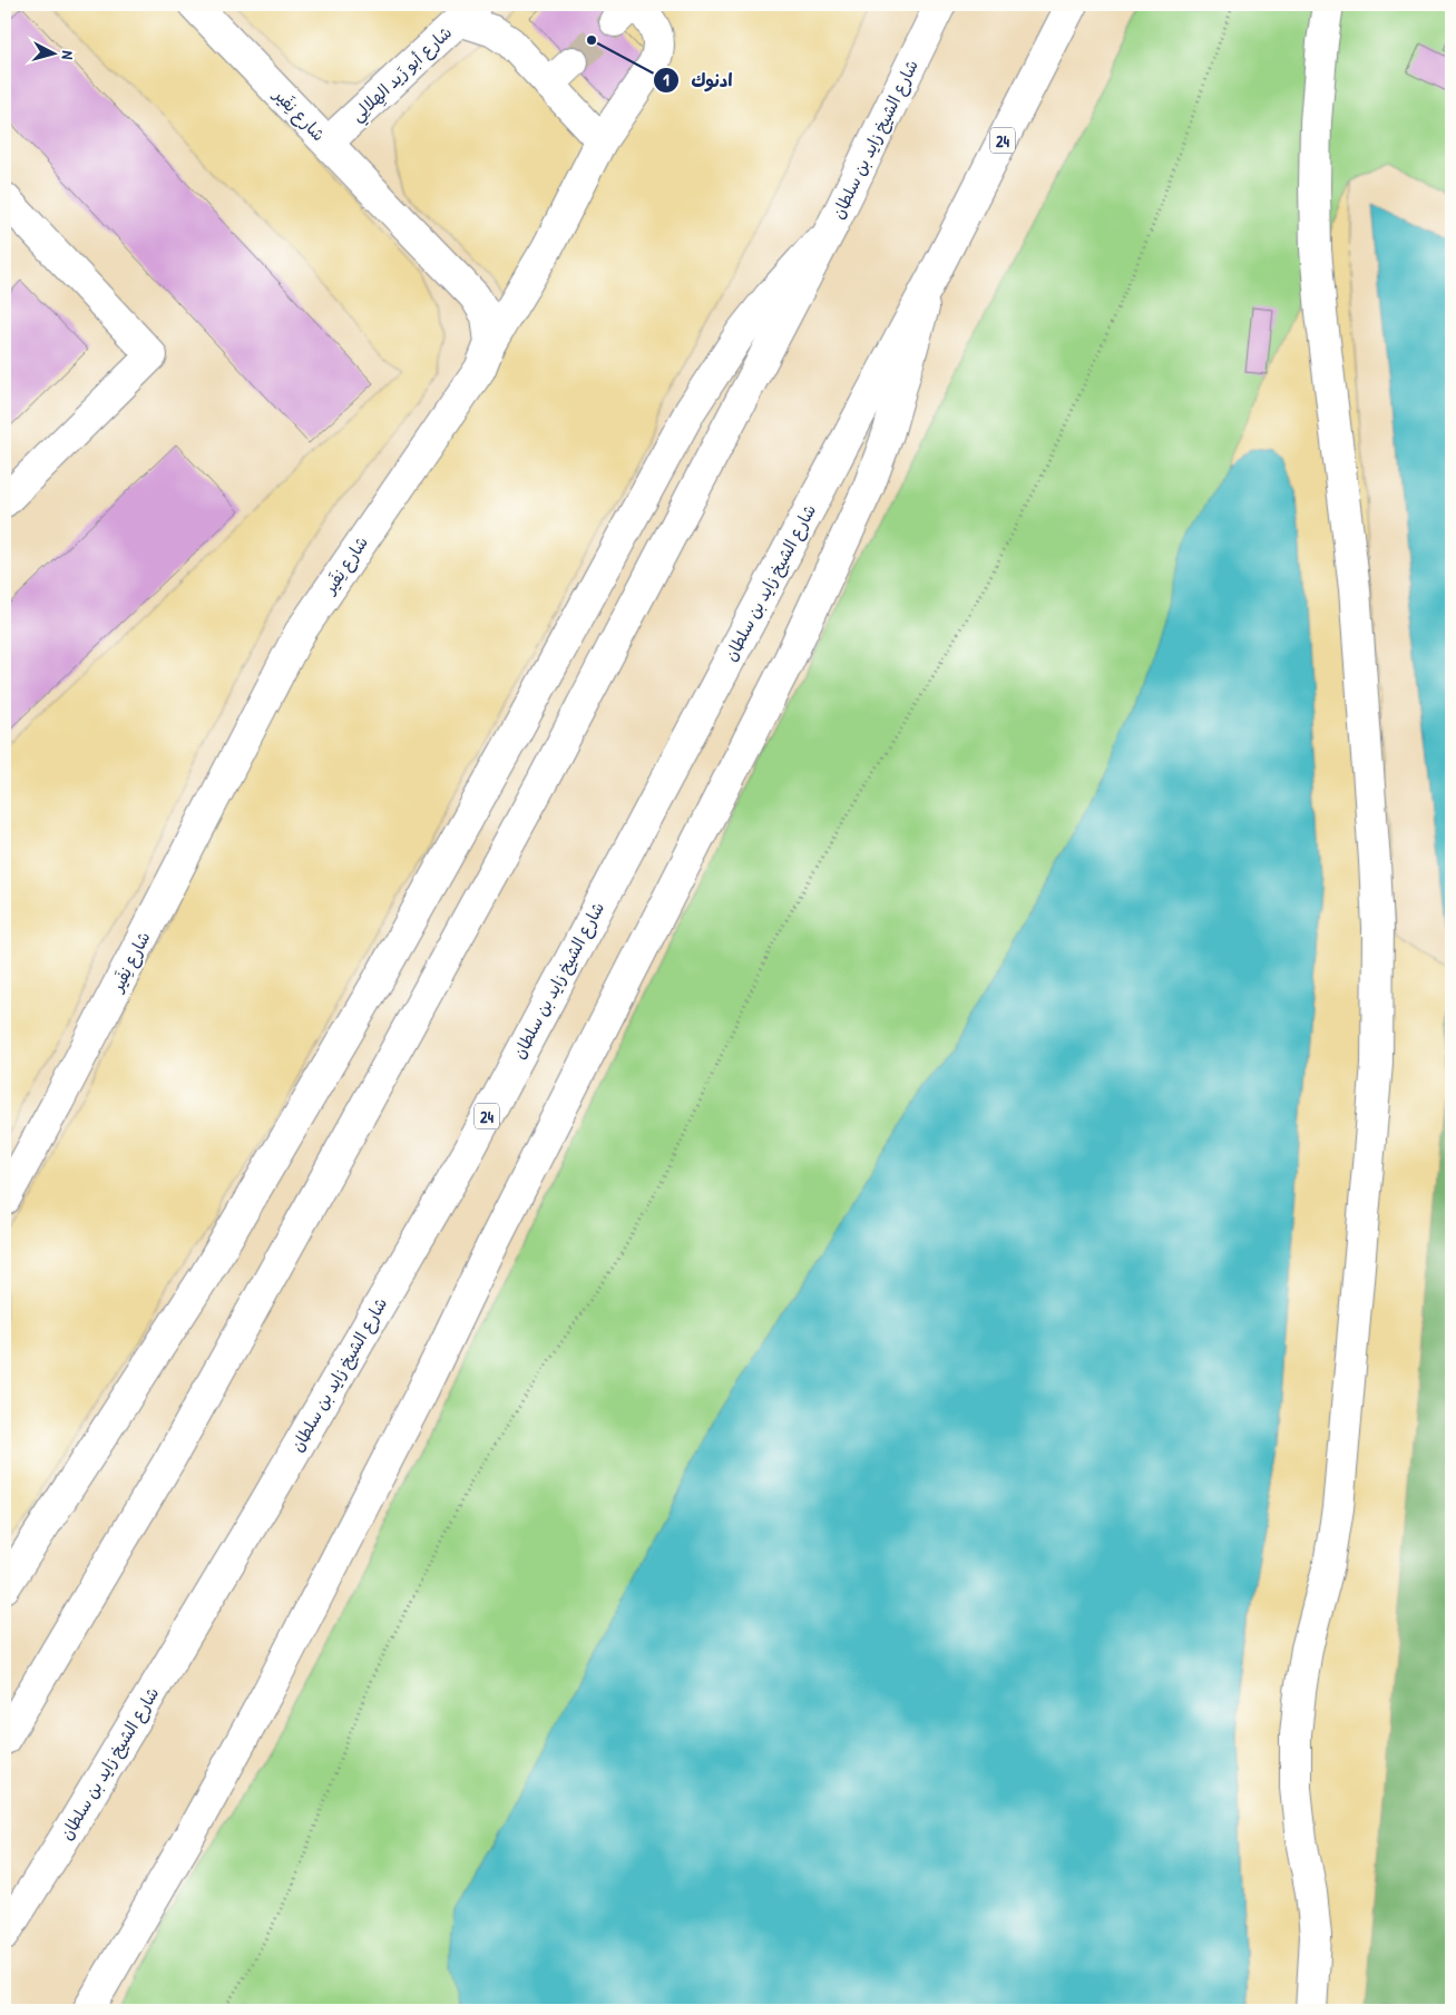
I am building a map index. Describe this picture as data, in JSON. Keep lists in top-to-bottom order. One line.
{"streets":{"main road":["شارع أبو زَيد الهِلالِي","شارع نِفَير","شارع الشيخ زايد بن سلطان","24"]},"crossings":[["شارع أبو زَيد الهِلالِي","شارع نِفَير"]],"places":["ادنوك"],"north":"right"}
